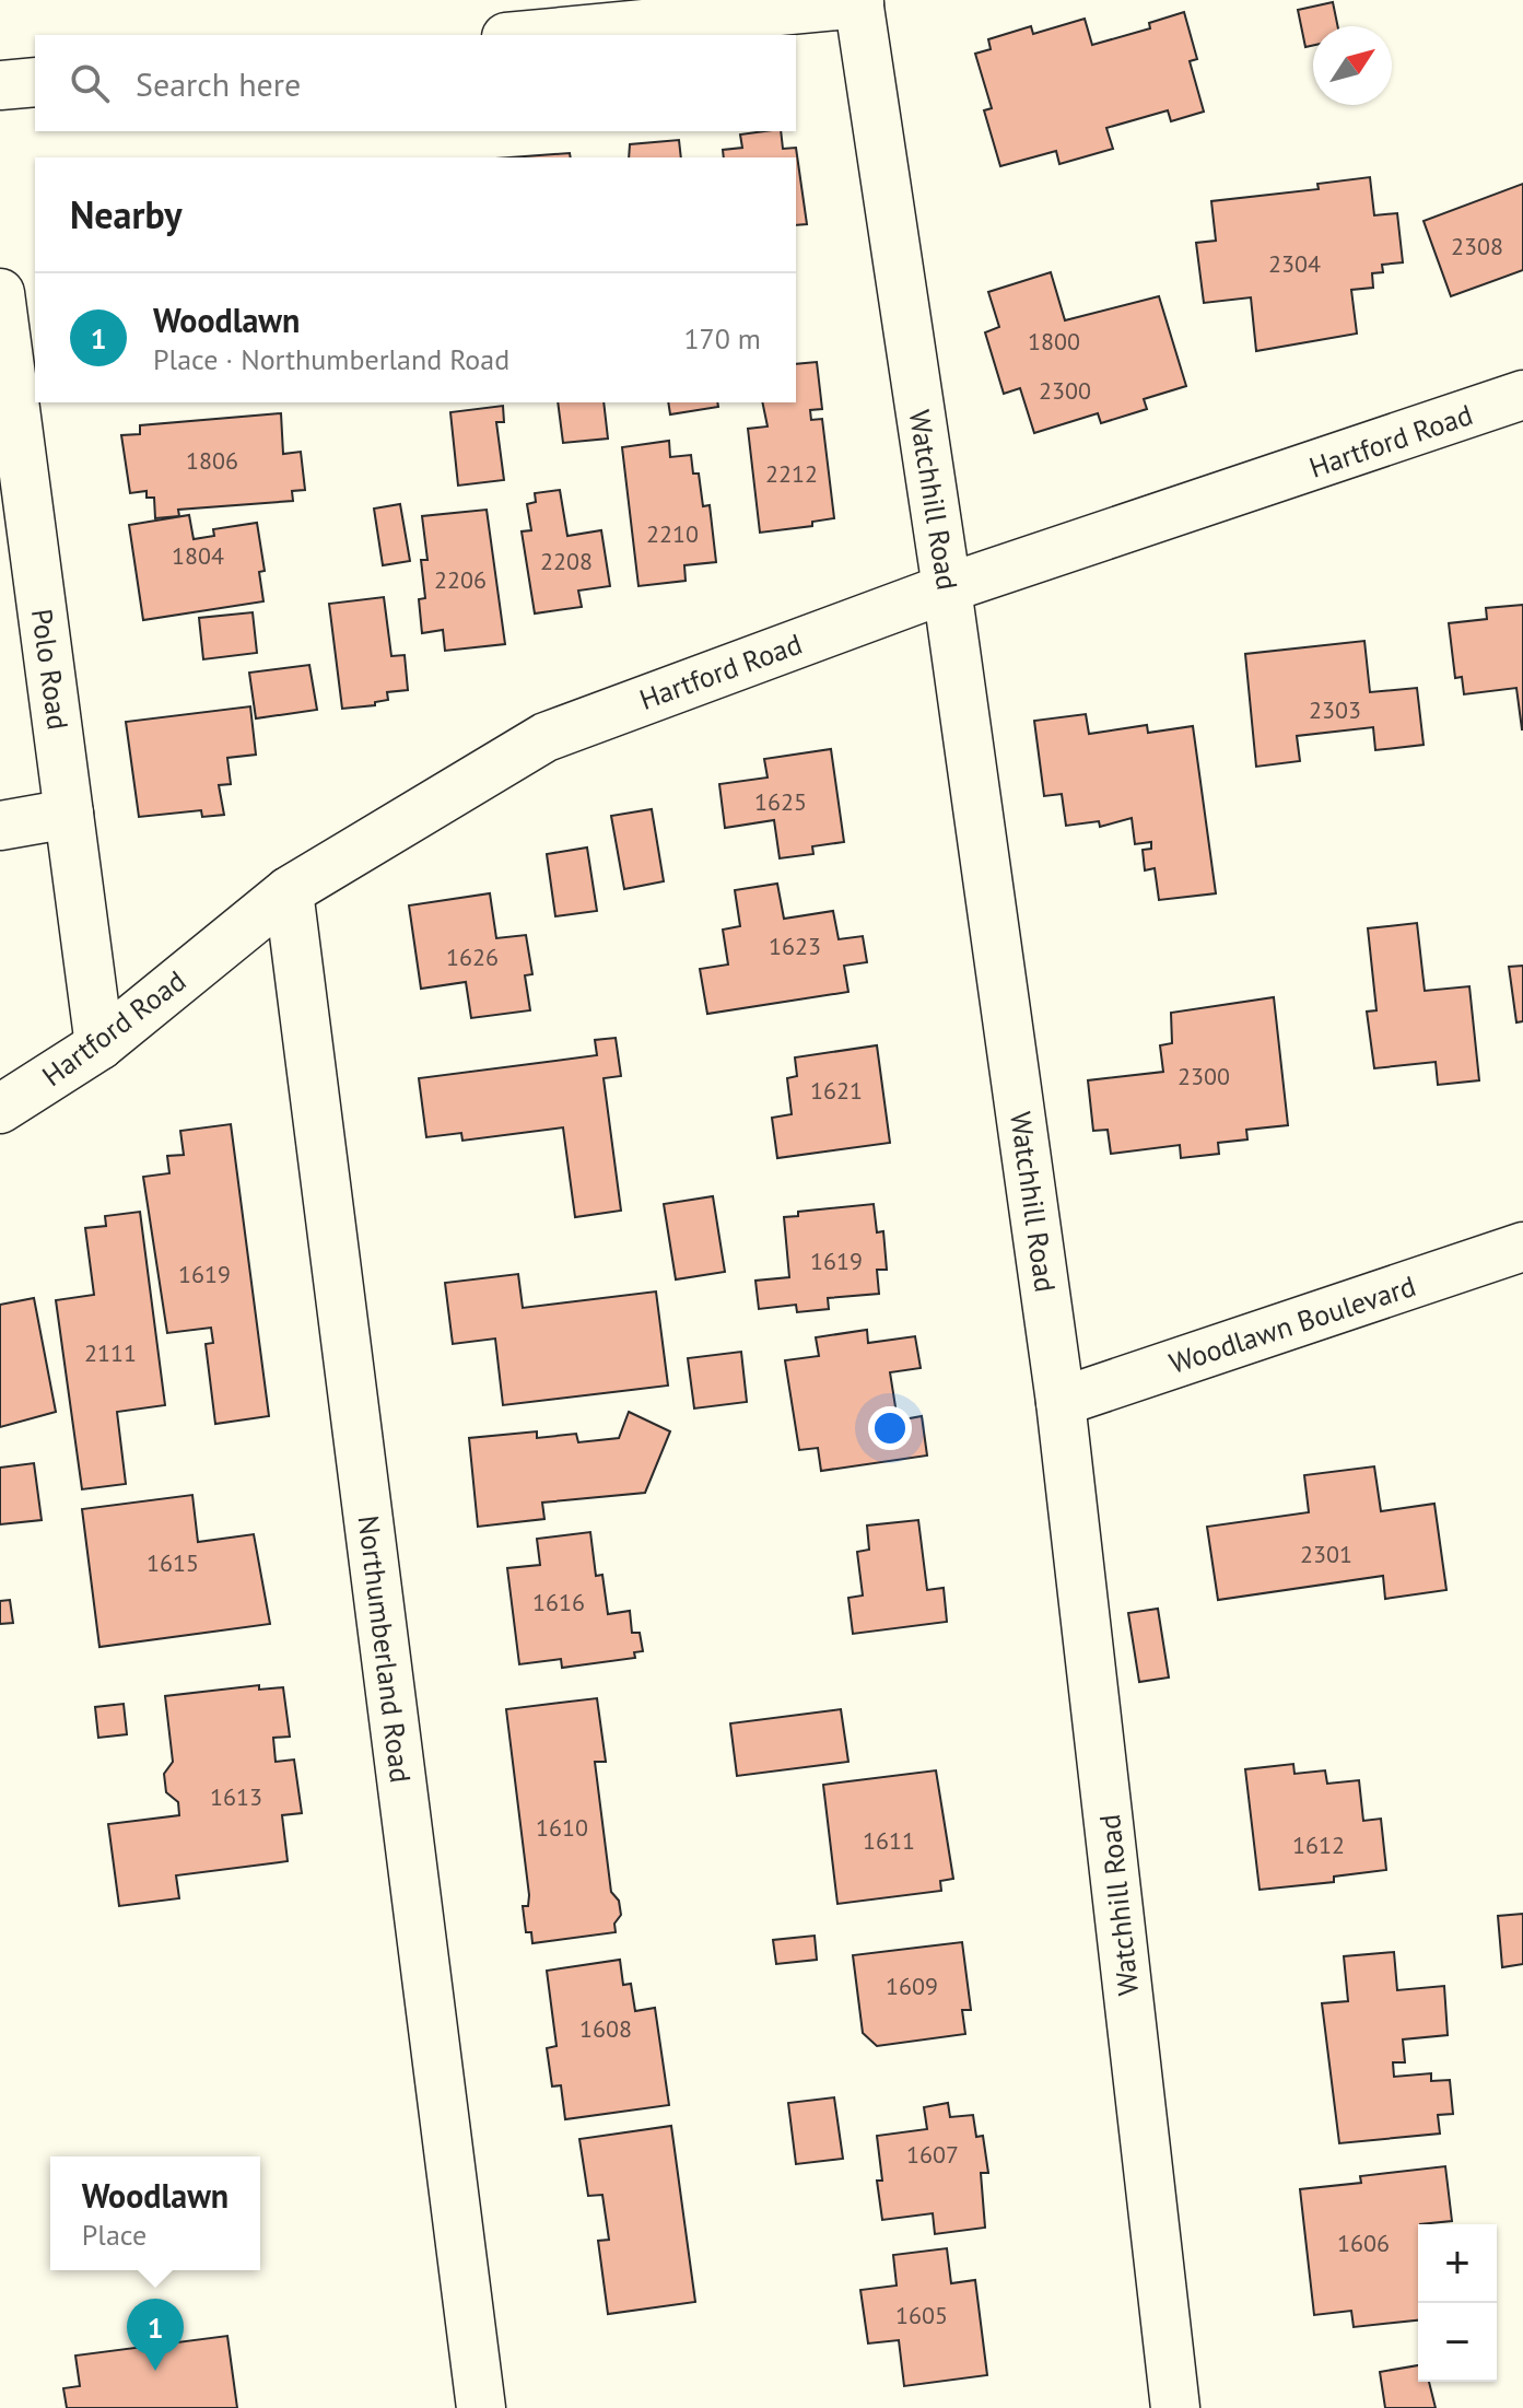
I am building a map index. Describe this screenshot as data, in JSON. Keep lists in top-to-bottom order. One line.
{"streets":{"street":["Hartford Road","Watchhill Road","Polo Road","Woodlawn Boulevard","Northumberland Road"]},"crossings":[["Hartford Road","Watchhill Road"],["Hartford Road","Polo Road"],["Hartford Road","Northumberland Road"],["Watchhill Road","Woodlawn Boulevard"]],"house_numbers":["2308","2304","1800","2300","1806","2212","2210","1804","2208","2206","2303","1625","1623","1626","2300","1621","1619","1619","2111","2301","1615","1616","1613","1610","1611","1612","1609","1608","1607","1606","1605"],"north":"top right","page":{"search":"Search here","heading":"Nearby","list":[{"mark":"1","name":"Woodlawn","note":"Place · Northumberland Road","value":"170 m"}],"popup":["Woodlawn","Place"],"map_buttons":["+","−"],"pins":"1"}}
